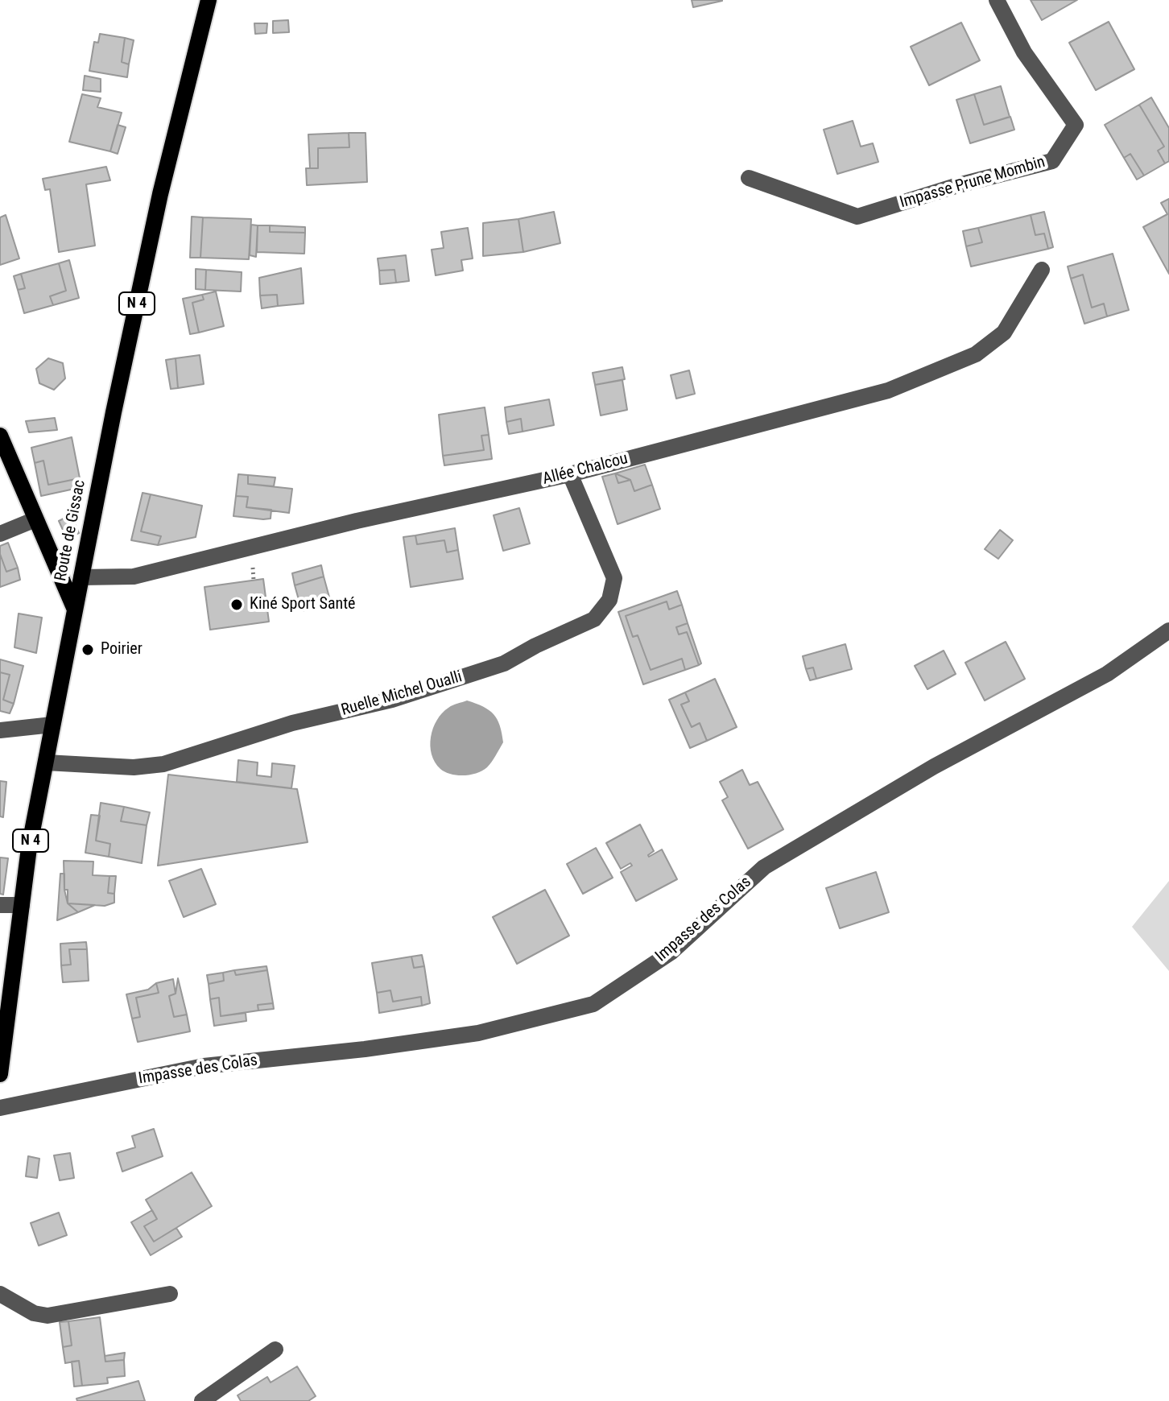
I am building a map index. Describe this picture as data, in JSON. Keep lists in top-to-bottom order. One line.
{"streets":{"main road":["N 4","Route de Gissac"],"street":["Impasse Prune Mombin","Allée Chalcou","Ruelle Michel Oualli","Impasse des Colas"]},"crossings":[["Allée Chalcou","Route de Gissac"],["Allée Chalcou","Ruelle Michel Oualli"],["Route de Gissac","Ruelle Michel Oualli"]],"places":["Kiné Sport Santé","Poirier"]}
